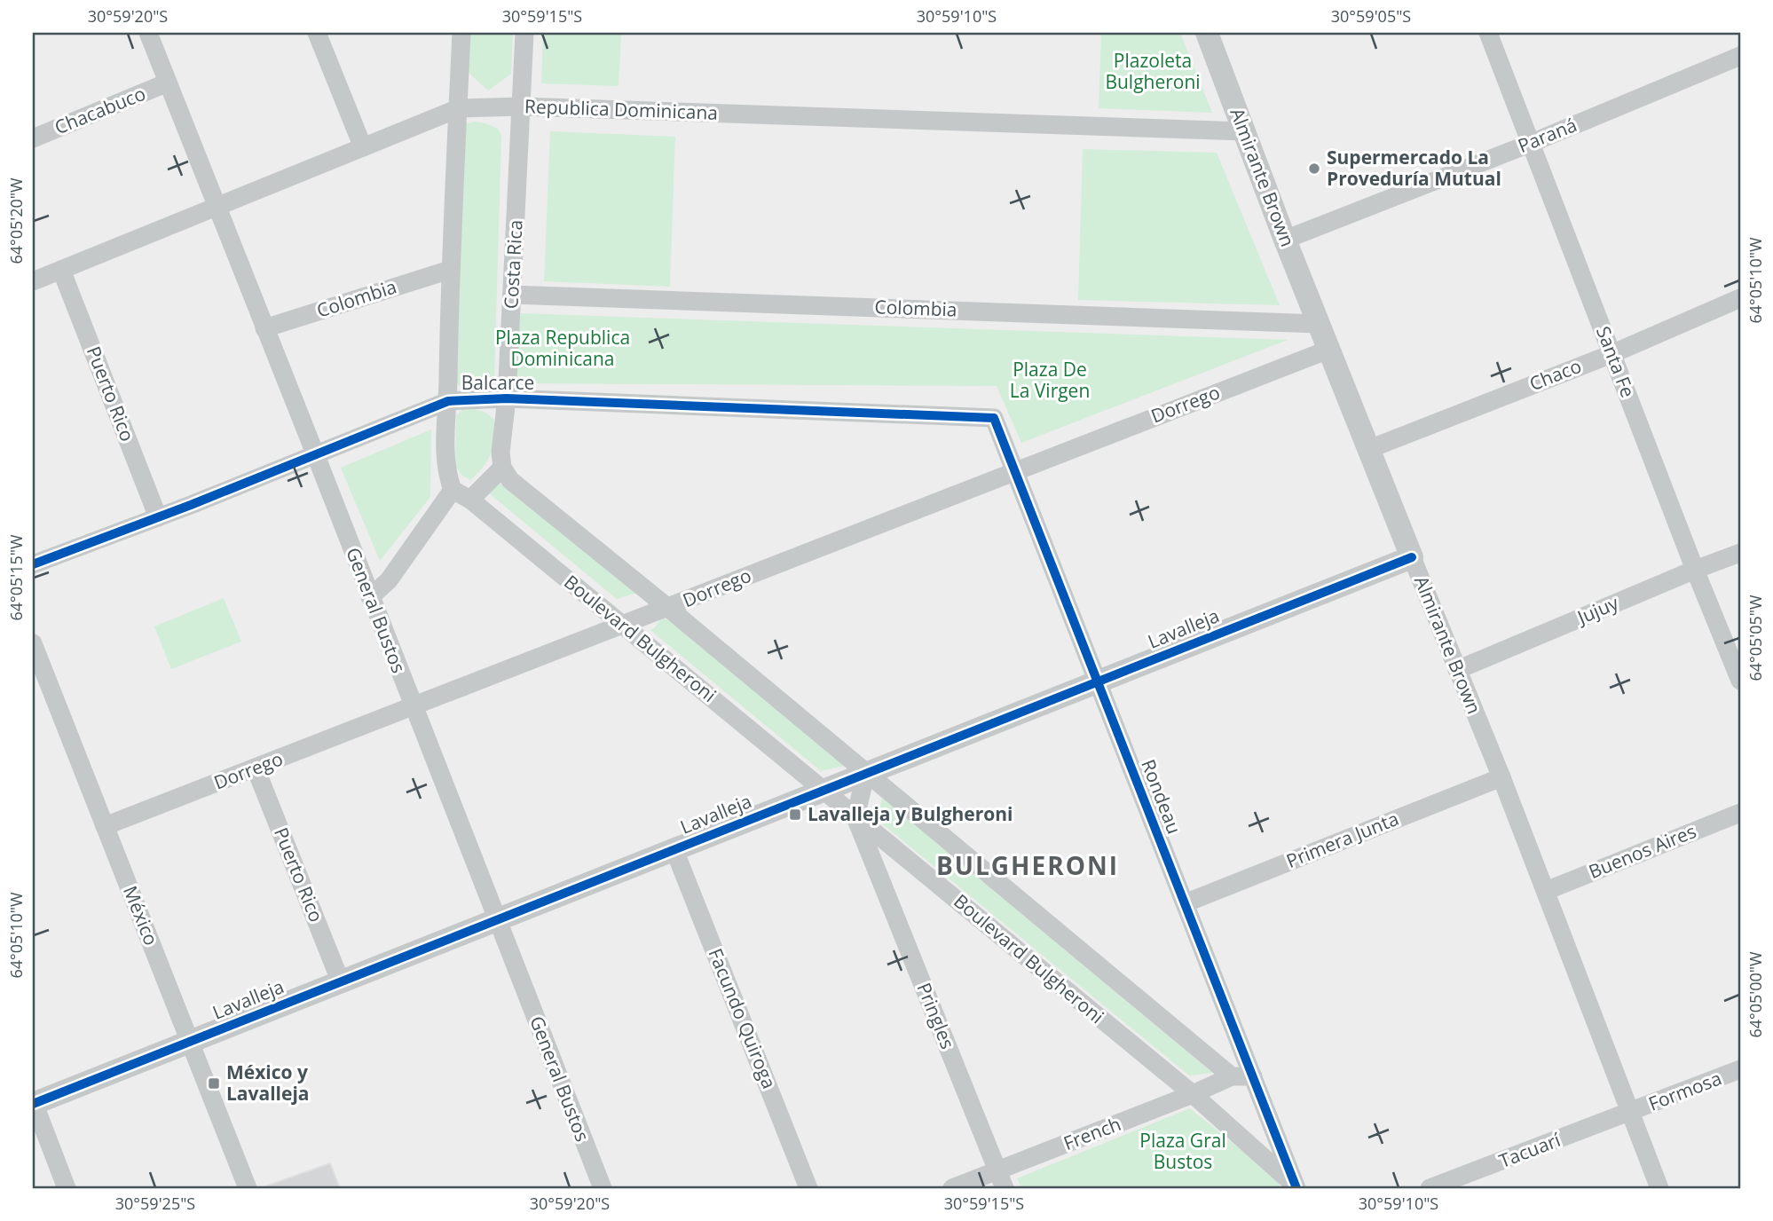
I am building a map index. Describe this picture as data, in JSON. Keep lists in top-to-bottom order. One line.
{"streets":{"street":["Republica Dominicana","Chacabuco","Paraná","Almirante Brown","Costa Rica","Colombia","Santa Fe","Chaco","Balcarce","Puerto Rico","Dorrego","General Bustos","Jujuy","Lavalleja","Boulevard Bulgheroni","Rondeau","Primera Junta","Buenos Aires","México","Pringles","Facundo Quiroga","Formosa","French","Tacuarí"]},"crossings":[["Republica Dominicana","Almirante Brown"],["Republica Dominicana","Costa Rica"],["Republica Dominicana","Puerto Rico"],["Republica Dominicana","General Bustos"],["Chacabuco","General Bustos"],["Paraná","Almirante Brown"],["Paraná","Santa Fe"],["Almirante Brown","Colombia"],["Almirante Brown","Chaco"],["Almirante Brown","Dorrego"],["Almirante Brown","Jujuy"],["Almirante Brown","Lavalleja"],["Almirante Brown","Primera Junta"],["Almirante Brown","Buenos Aires"],["Almirante Brown","Formosa"],["Almirante Brown","Tacuarí"],["Costa Rica","Colombia"],["Costa Rica","Balcarce"],["Colombia","General Bustos"],["Santa Fe","Chaco"],["Santa Fe","Jujuy"],["Balcarce","Puerto Rico"],["Balcarce","General Bustos"],["Balcarce","Rondeau"],["Puerto Rico","Dorrego"],["Puerto Rico","Lavalleja"],["Dorrego","General Bustos"],["Dorrego","Boulevard Bulgheroni"],["Dorrego","Rondeau"],["Dorrego","México"],["General Bustos","Lavalleja"],["Lavalleja","Boulevard Bulgheroni"],["Lavalleja","Rondeau"],["Lavalleja","México"],["Lavalleja","Facundo Quiroga"],["Boulevard Bulgheroni","Rondeau"],["Boulevard Bulgheroni","Pringles"],["Boulevard Bulgheroni","French"],["Rondeau","Primera Junta"],["Pringles","French"],["Formosa","Tacuarí"]],"districts":["BULGHERONI"],"parks":["Plazoleta Bulgheroni","Plaza Republica Dominicana","Plaza De La Virgen","Plaza Gral Bustos"],"places":{"other":["Supermercado La Proveduría Mutual"],"transit":["Lavalleja y Bulgheroni","México y Lavalleja"]},"coordinates":["30°59'20\"S","30°59'15\"S","30°59'10\"S","30°59'05\"S","64°05'20\"W","64°05'10\"W","64°05'15\"W","64°05'05\"W","64°05'00\"W","30°59'25\"S"]}
